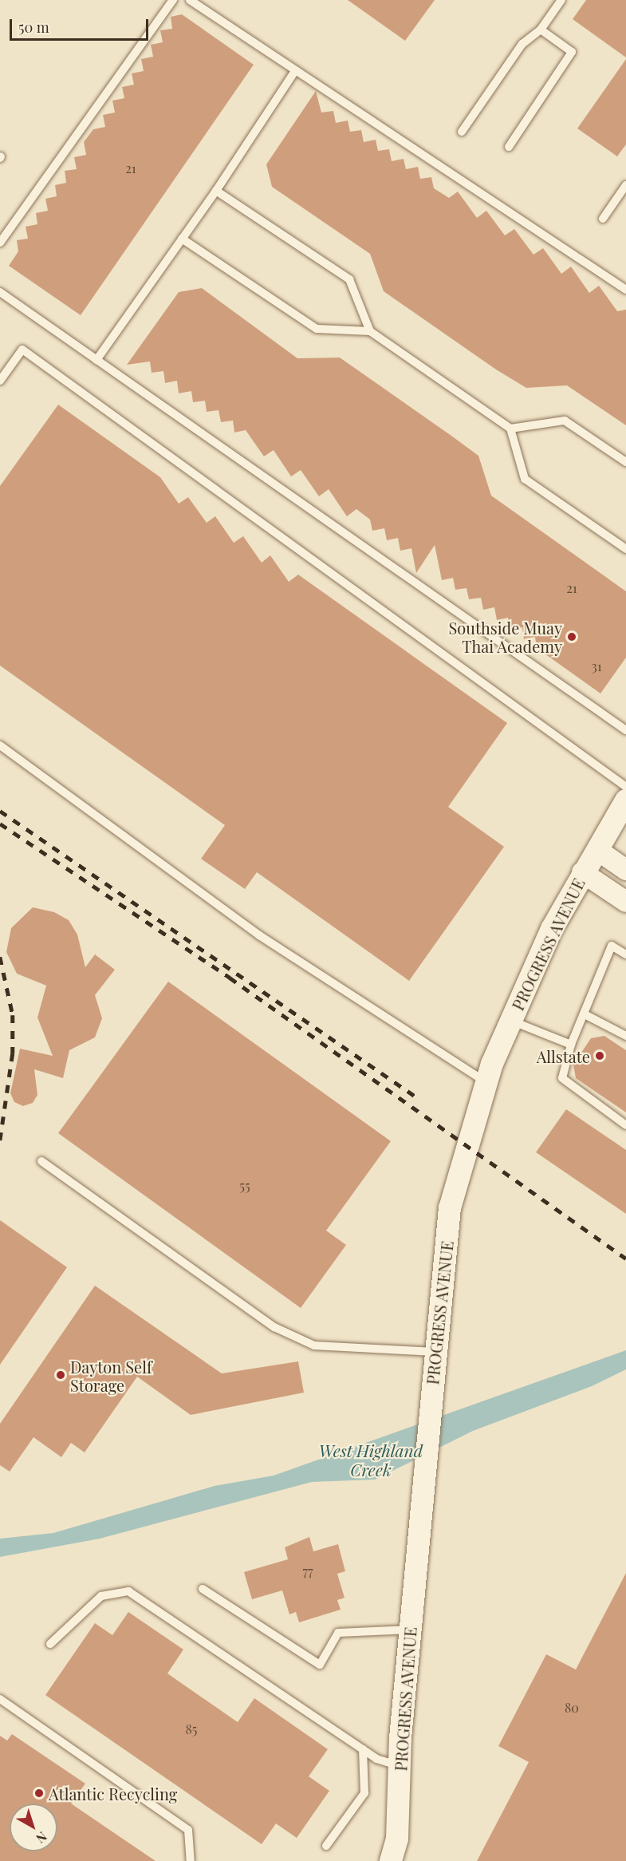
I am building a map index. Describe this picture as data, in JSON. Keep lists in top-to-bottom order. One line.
{"streets":{"main road":["PROGRESS AVENUE"]},"water":["West Highland Creek"],"places":["Southside Muay Thai Academy","Allstate","Dayton Self Storage","Atlantic Recycling"],"house_numbers":["21","21","31","55","77","80","85"],"scale_bar":"50 m","north":"bottom right"}
